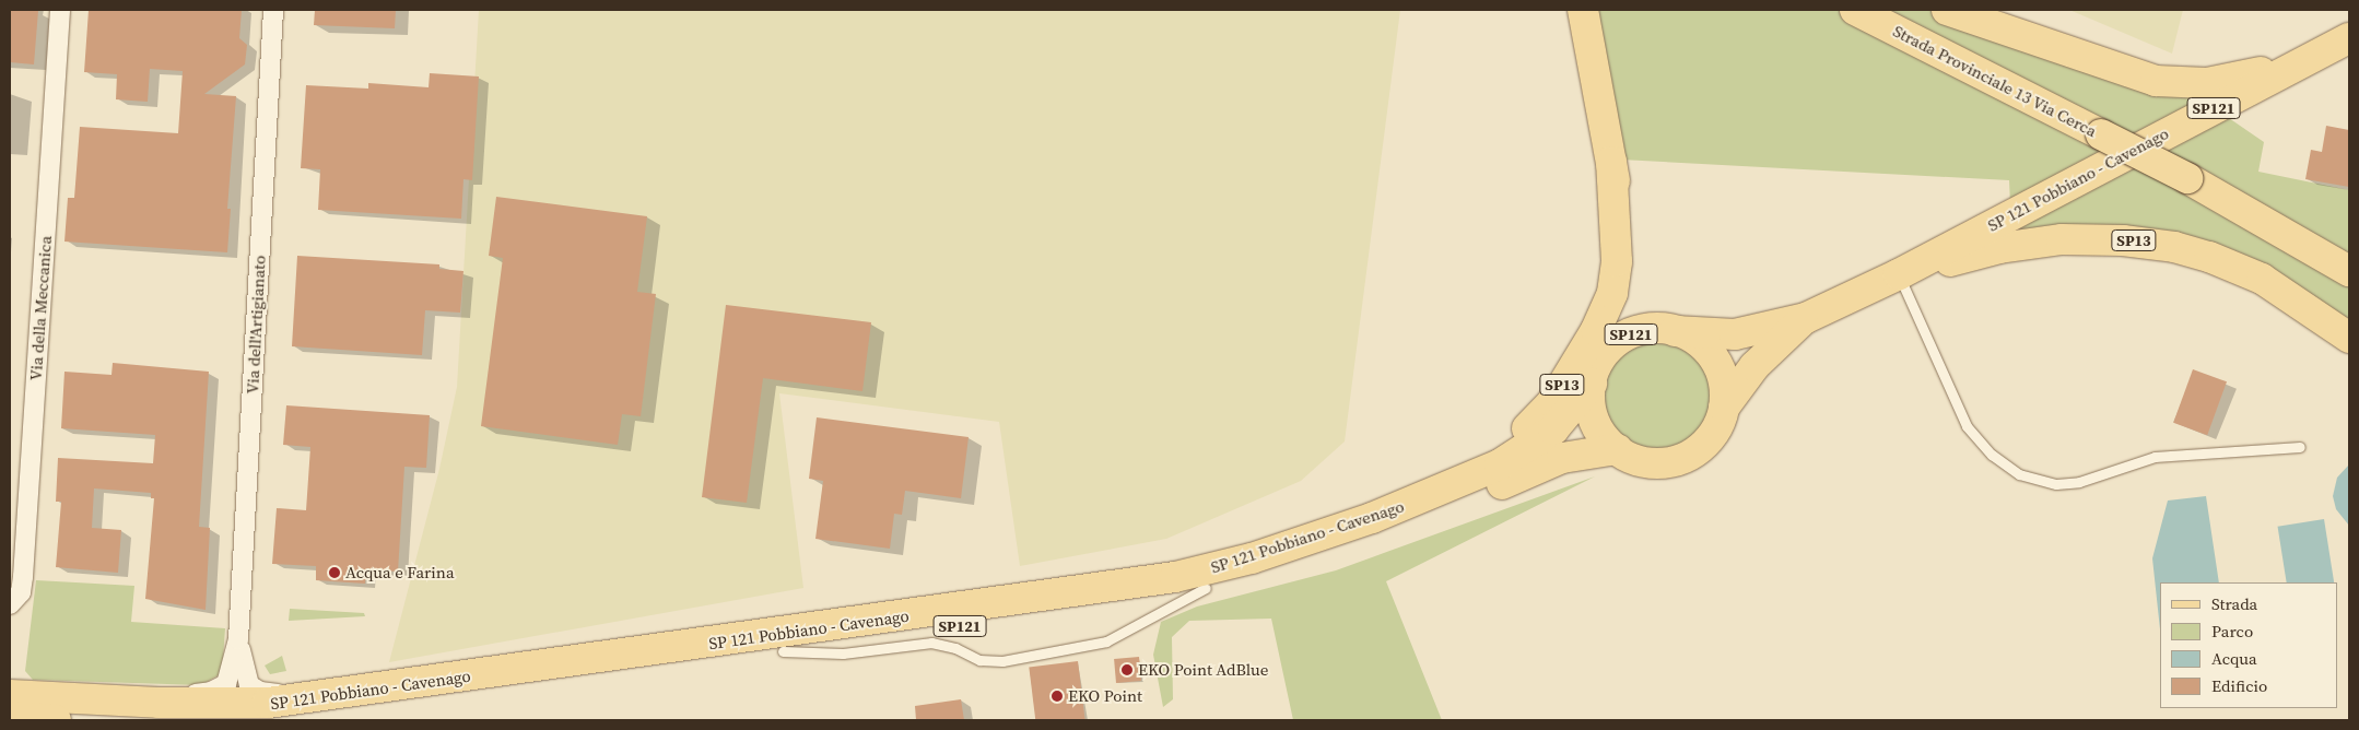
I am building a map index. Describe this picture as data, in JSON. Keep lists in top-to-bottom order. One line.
{"streets":{"main road":["Strada Provinciale 13 Via Cerca","SP121","SP 121 Pobbiano - Cavenago","SP13"],"street":["Via della Meccanica","Via dell'Artigianato"]},"crossings":[["SP 121 Pobbiano - Cavenago","SP13"],["SP 121 Pobbiano - Cavenago","Via dell'Artigianato"]],"places":["Acqua e Farina","EKO Point AdBlue","EKO Point"],"legend":["Strada","Parco","Acqua","Edificio"]}
